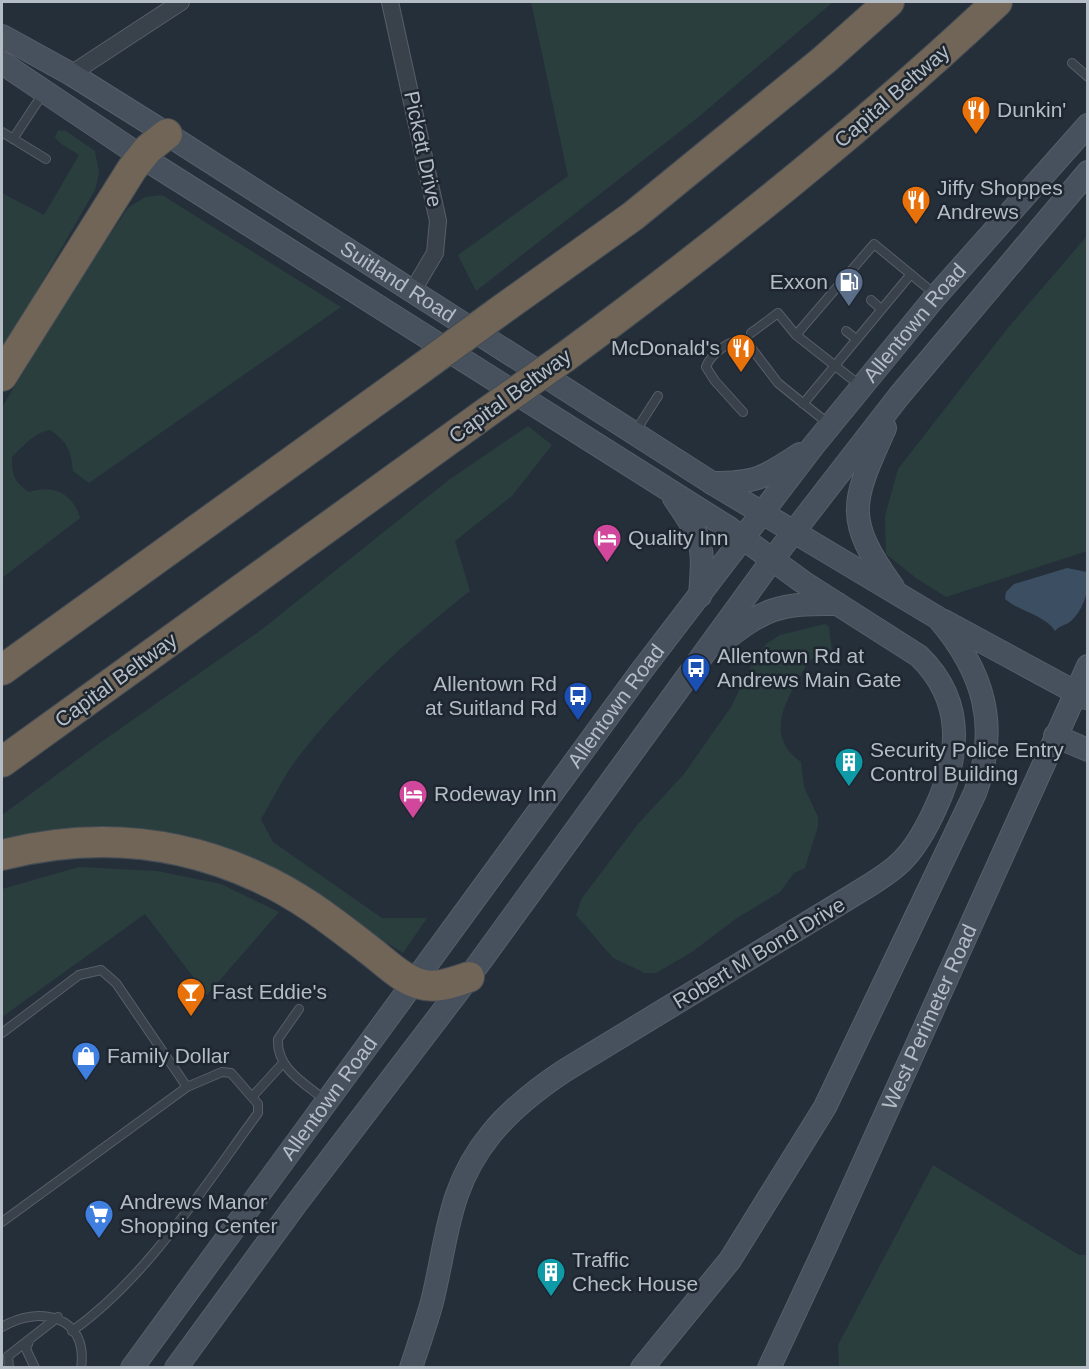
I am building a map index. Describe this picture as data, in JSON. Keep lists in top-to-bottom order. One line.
{"streets":{"highway":["Capital Beltway"],"main road":["Suitland Road","Allentown Road","Robert M Bond Drive","West Perimeter Road"],"street":["Pickett Drive"]},"crossings":[["Pickett Drive","Suitland Road"],["Suitland Road","Allentown Road"],["Suitland Road","Robert M Bond Drive"],["Allentown Road","Robert M Bond Drive"]],"places":{"restaurant":["Dunkin'","Jiffy Shoppes Andrews","McDonald's"],"fuel station":["Exxon"],"hotel":["Quality Inn","Rodeway Inn"],"bus stop":["Allentown Rd at Andrews Main Gate","Allentown Rd at Suitland Rd"],"building":["Security Police Entry Control Building","Traffic Check House"],"bar":["Fast Eddie's"],"shop":["Family Dollar"],"supermarket":["Andrews Manor Shopping Center"]}}
